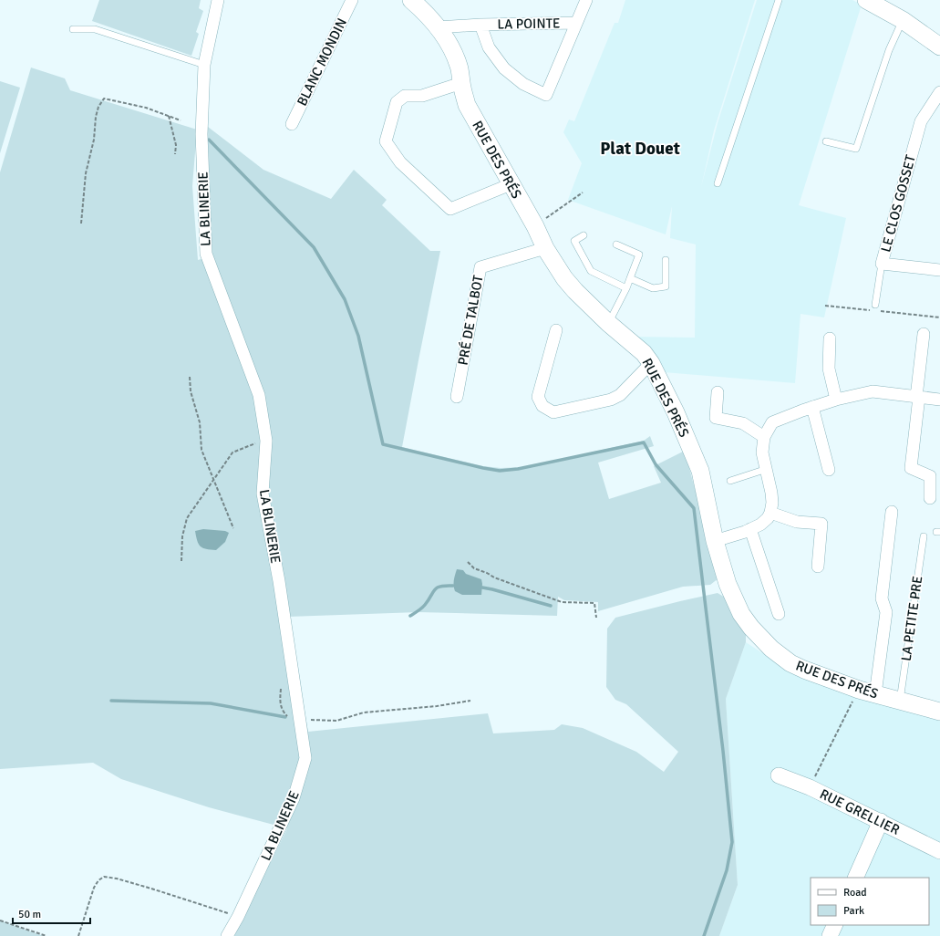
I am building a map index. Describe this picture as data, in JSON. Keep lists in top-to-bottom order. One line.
{"streets":{"main road":["RUE DES PRÉS"],"street":["LA POINTE","BLANC MONDIN","LE CLOS GOSSET","LA BLINERIE","PRÉ DE TALBOT","RUE GRELLIER"],"lane":["LA PETITE PRE"]},"crossings":[["LA POINTE","RUE DES PRÉS"],["RUE DES PRÉS","PRÉ DE TALBOT"],["RUE DES PRÉS","LA PETITE PRE"]],"districts":["Plat Douet"],"legend":["Road","Park"],"scale_bar":"50 m"}
